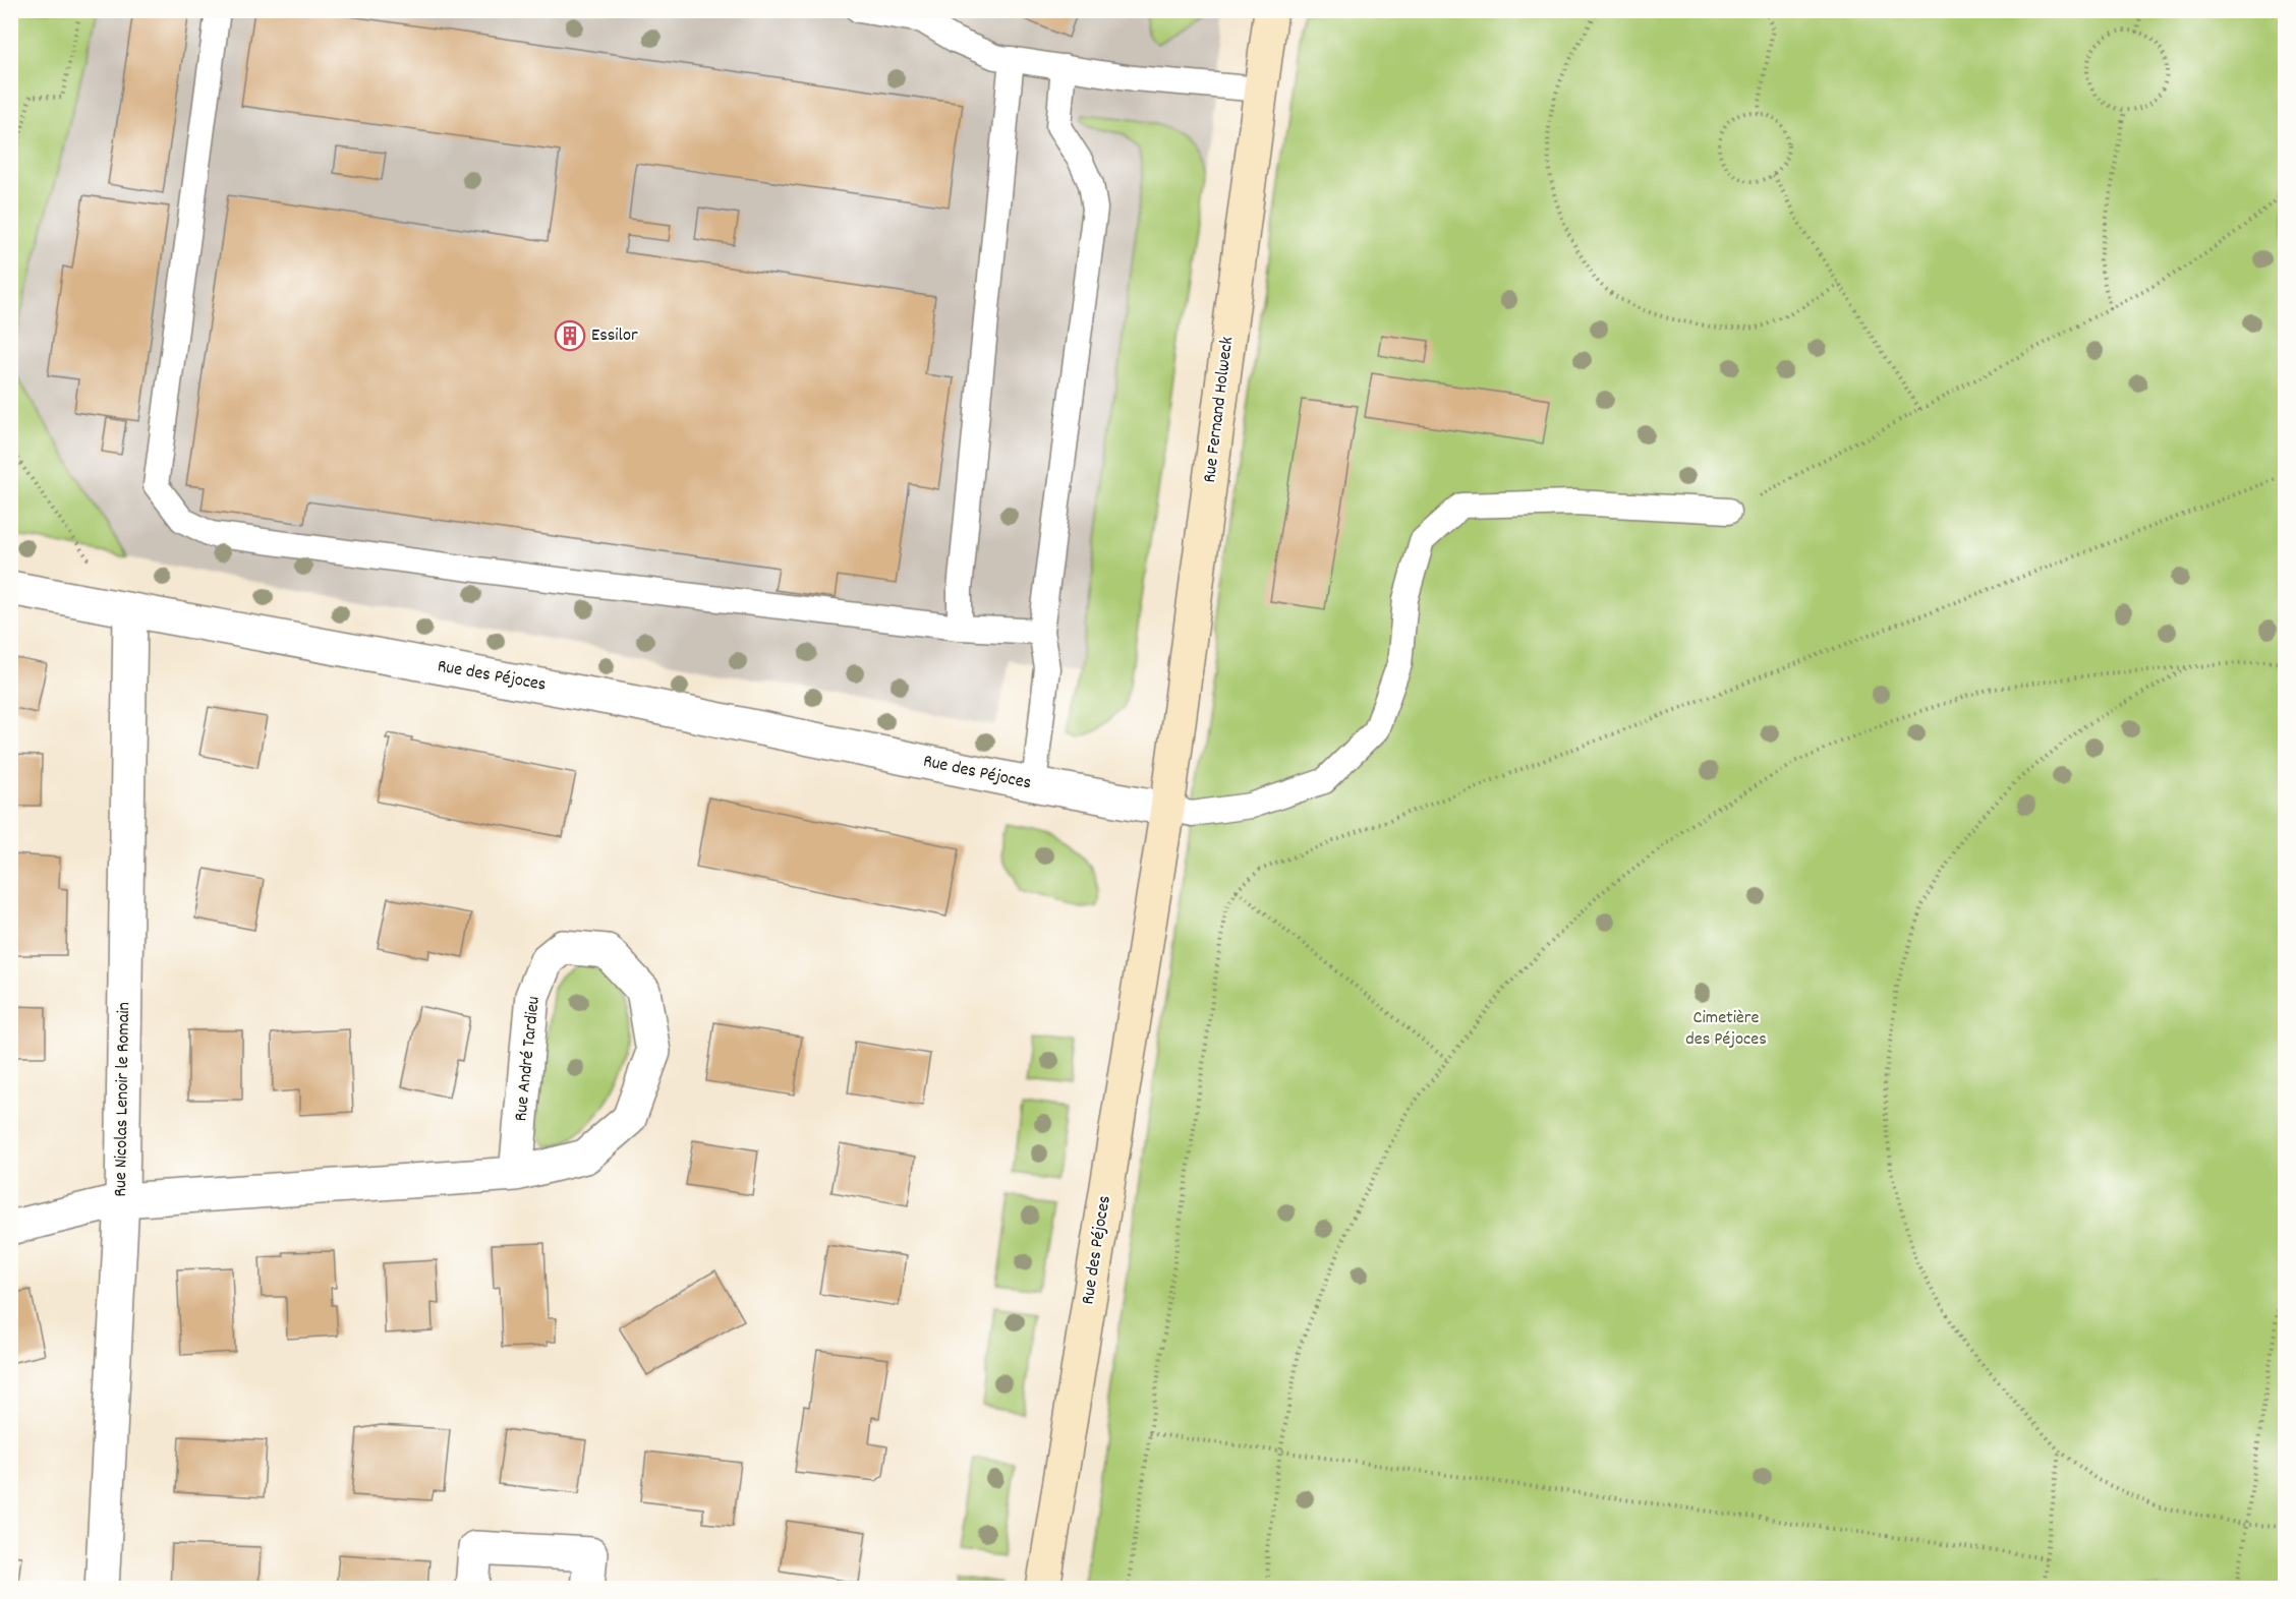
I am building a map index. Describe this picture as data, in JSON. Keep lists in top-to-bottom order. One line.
{"streets":{"street":["Rue Fernand Holweck","Rue des Péjoces","Rue André Tardieu","Rue Nicolas Lenoir le Romain"]},"crossings":[["Rue Fernand Holweck","Rue des Péjoces"],["Rue des Péjoces","Rue Nicolas Lenoir le Romain"],["Rue André Tardieu","Rue Nicolas Lenoir le Romain"]],"parks":["Cimetière des Péjoces"],"places":{"building":["Essilor"]}}
